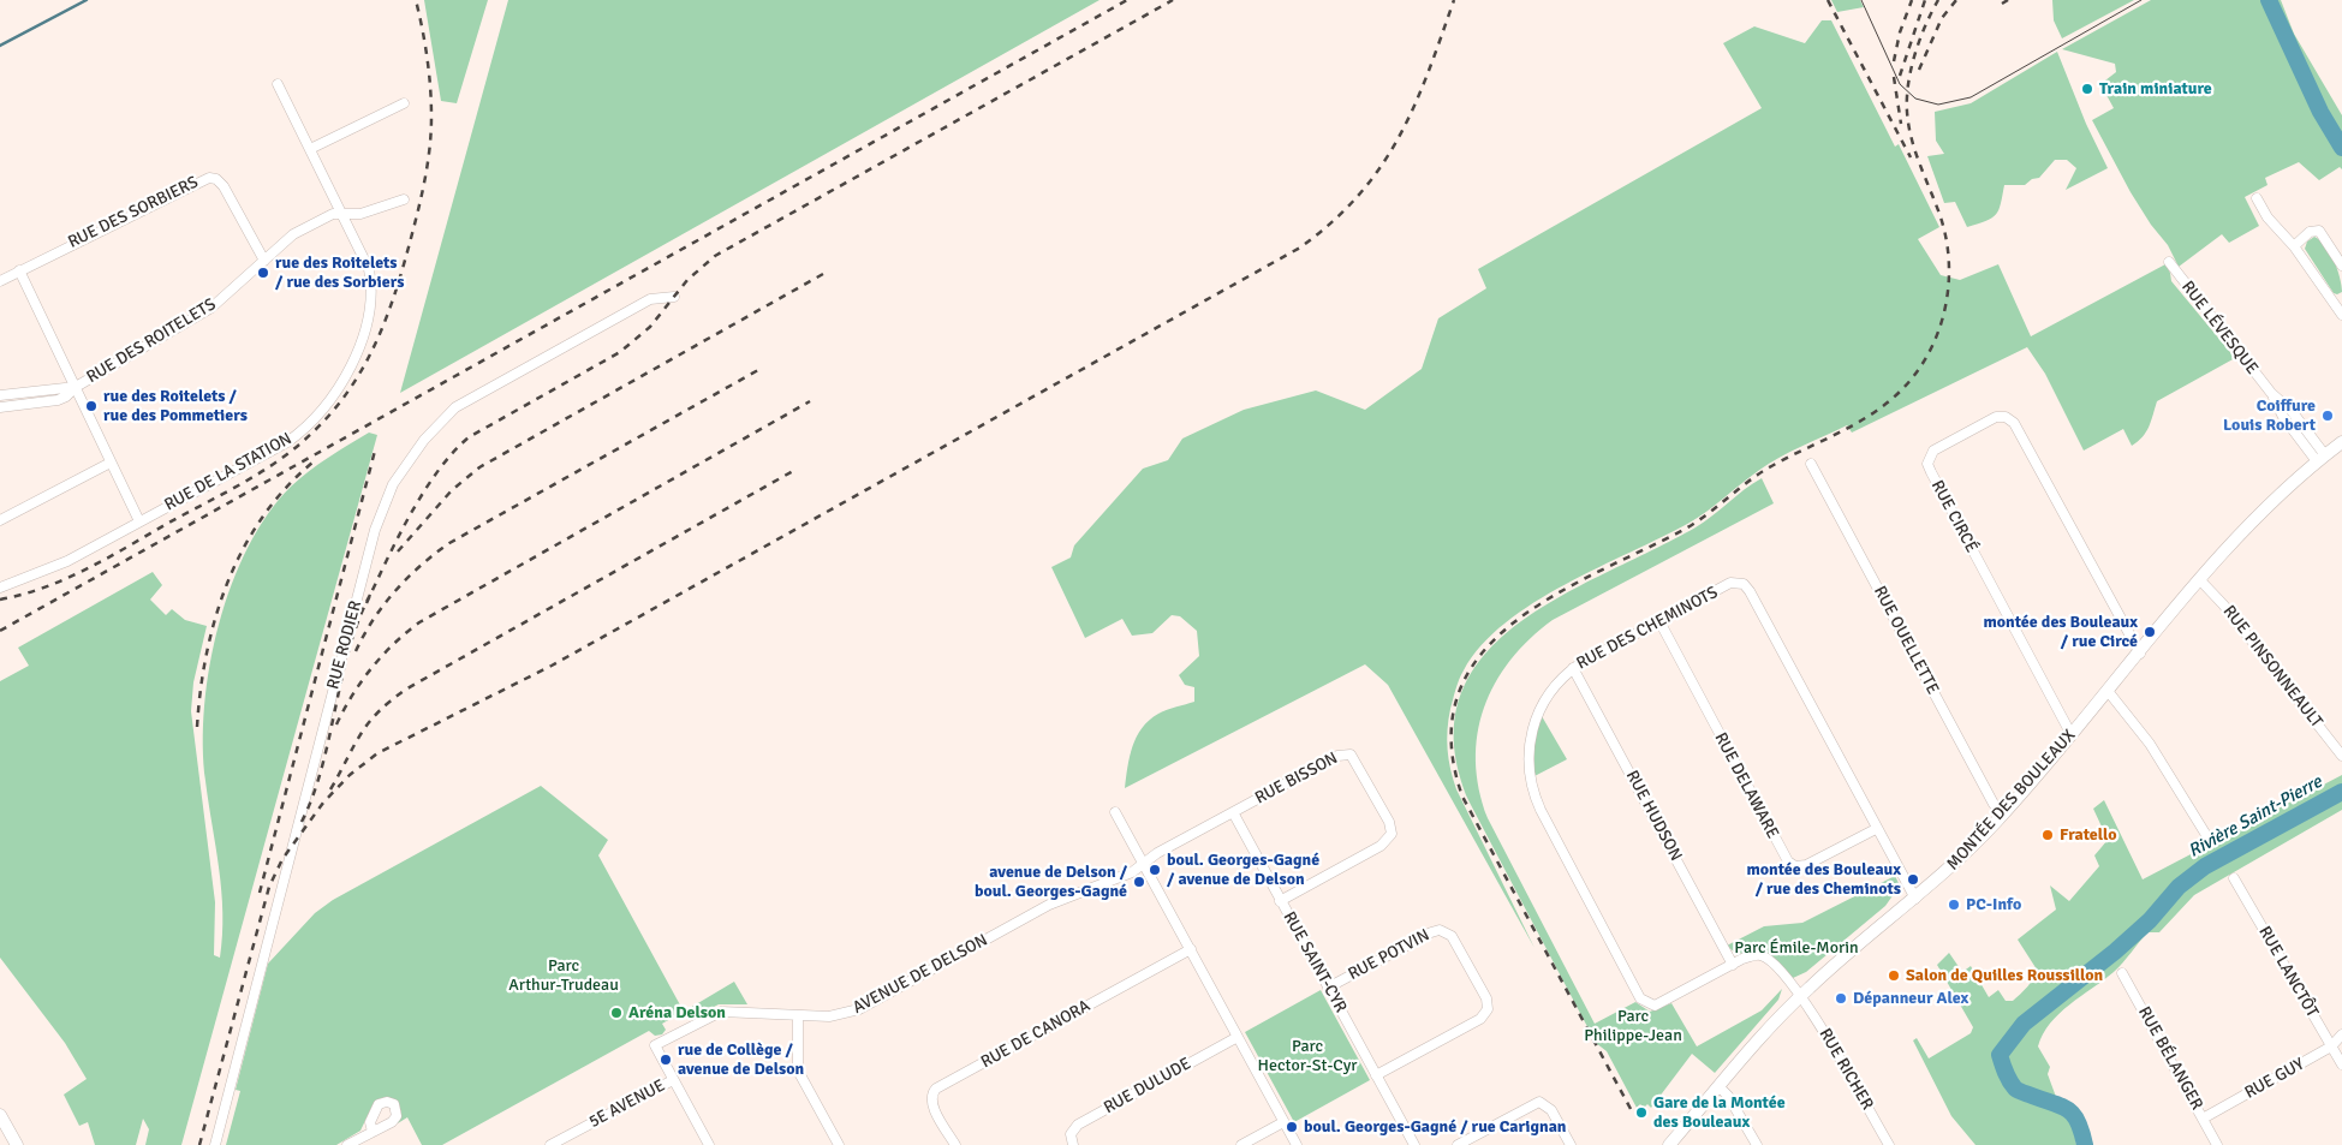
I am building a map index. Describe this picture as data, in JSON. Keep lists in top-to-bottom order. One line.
{"streets":{"street":["RUE DES SORBIERS","RUE LÉVESQUE","RUE DES ROITELETS","RUE DE LA STATION","RUE CIRCÉ","RUE DES CHEMINOTS","RUE OUELLETTE","RUE RODIER","RUE PINSONNEAULT","RUE BISSON","RUE DELAWARE","MONTÉE DES BOULEAUX","RUE HUDSON","RUE POTVIN","RUE SAINT-CYR","RUE LANCTÔT","AVENUE DE DELSON","RUE DE CANORA","RUE BÉLANGER","RUE RICHER","RUE GUY","RUE DULUDE","5E AVENUE"]},"crossings":[["RUE DES SORBIERS","RUE DES ROITELETS"],["RUE LÉVESQUE","MONTÉE DES BOULEAUX"],["RUE DES ROITELETS","RUE DE LA STATION"],["RUE CIRCÉ","MONTÉE DES BOULEAUX"],["RUE DES CHEMINOTS","RUE DELAWARE"],["RUE DES CHEMINOTS","MONTÉE DES BOULEAUX"],["RUE DES CHEMINOTS","RUE HUDSON"],["RUE DES CHEMINOTS","RUE RICHER"],["RUE OUELLETTE","MONTÉE DES BOULEAUX"],["RUE PINSONNEAULT","MONTÉE DES BOULEAUX"],["RUE BISSON","RUE SAINT-CYR"],["RUE BISSON","AVENUE DE DELSON"],["MONTÉE DES BOULEAUX","RUE RICHER"],["RUE POTVIN","RUE SAINT-CYR"],["RUE LANCTÔT","RUE GUY"],["AVENUE DE DELSON","5E AVENUE"],["RUE BÉLANGER","RUE GUY"]],"water":["Rivière Saint-Pierre"],"parks":["Parc Émile-Morin","Parc Arthur-Trudeau","Parc Philippe-Jean","Parc Hector-St-Cyr"],"places":["Train miniature","rue des Roitelets / rue des Sorbiers","rue des Roitelets / rue des Pommetiers","Coiffure Louis Robert","montée des Bouleaux / rue Circé","Fratello","boul. Georges-Gagné / avenue de Delson","montée des Bouleaux / rue des Cheminots","avenue de Delson / boul. Georges-Gagné","PC-Info","Salon de Quilles Roussillon","Dépanneur Alex","Aréna Delson","rue de Collège / avenue de Delson","Gare de la Montée des Bouleaux","boul. Georges-Gagné / rue Carignan"]}
